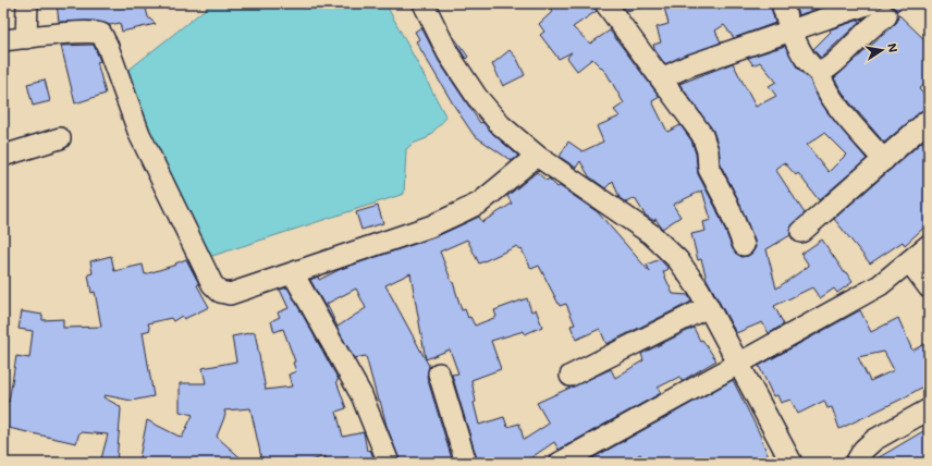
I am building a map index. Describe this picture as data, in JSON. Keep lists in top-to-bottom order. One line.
{"north":"right"}
